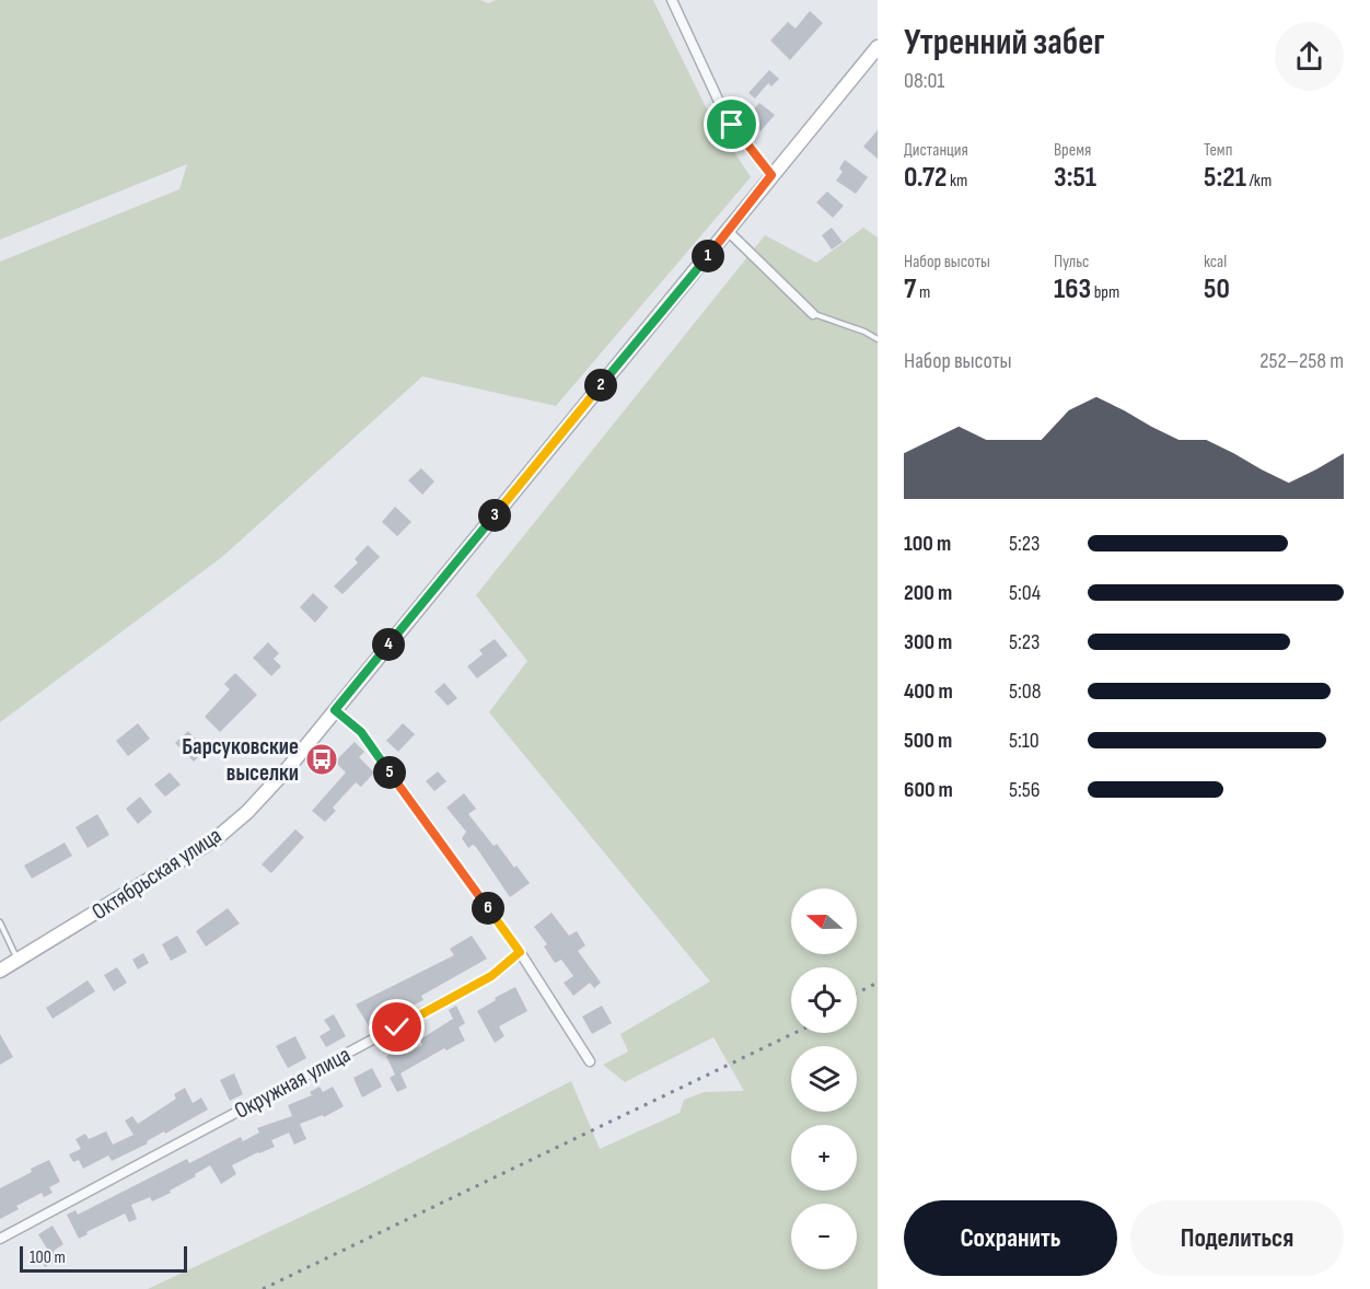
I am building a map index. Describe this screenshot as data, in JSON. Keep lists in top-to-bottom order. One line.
{"streets":{"main road":["Октябрьская улица"],"street":["Окружная улица"]},"places":{"bus stop":["Барсуковские выселки"]},"scale_bar":"100 m","north":"left","page":{"heading":["Утренний забег","08:01"],"stats":[["Дистанция","0.72 km"],["Время","3:51"],["Темп","5:21 /km"],["Набор высоты","7 m"],["Пульс","163 bpm"],["kcal","50"]],"pins":["1","2","3","4","5","6"],"chart":["Набор высоты","252–258 m"],"list":[{"name":"100 m","note":"5:23"},{"name":"200 m","note":"5:04"},{"name":"300 m","note":"5:23"},{"name":"400 m","note":"5:08"},{"name":"500 m","note":"5:10"},{"name":"600 m","note":"5:56"}],"map_buttons":["+","−"],"buttons":["Сохранить","Поделиться"],"scale":"100 m"}}
